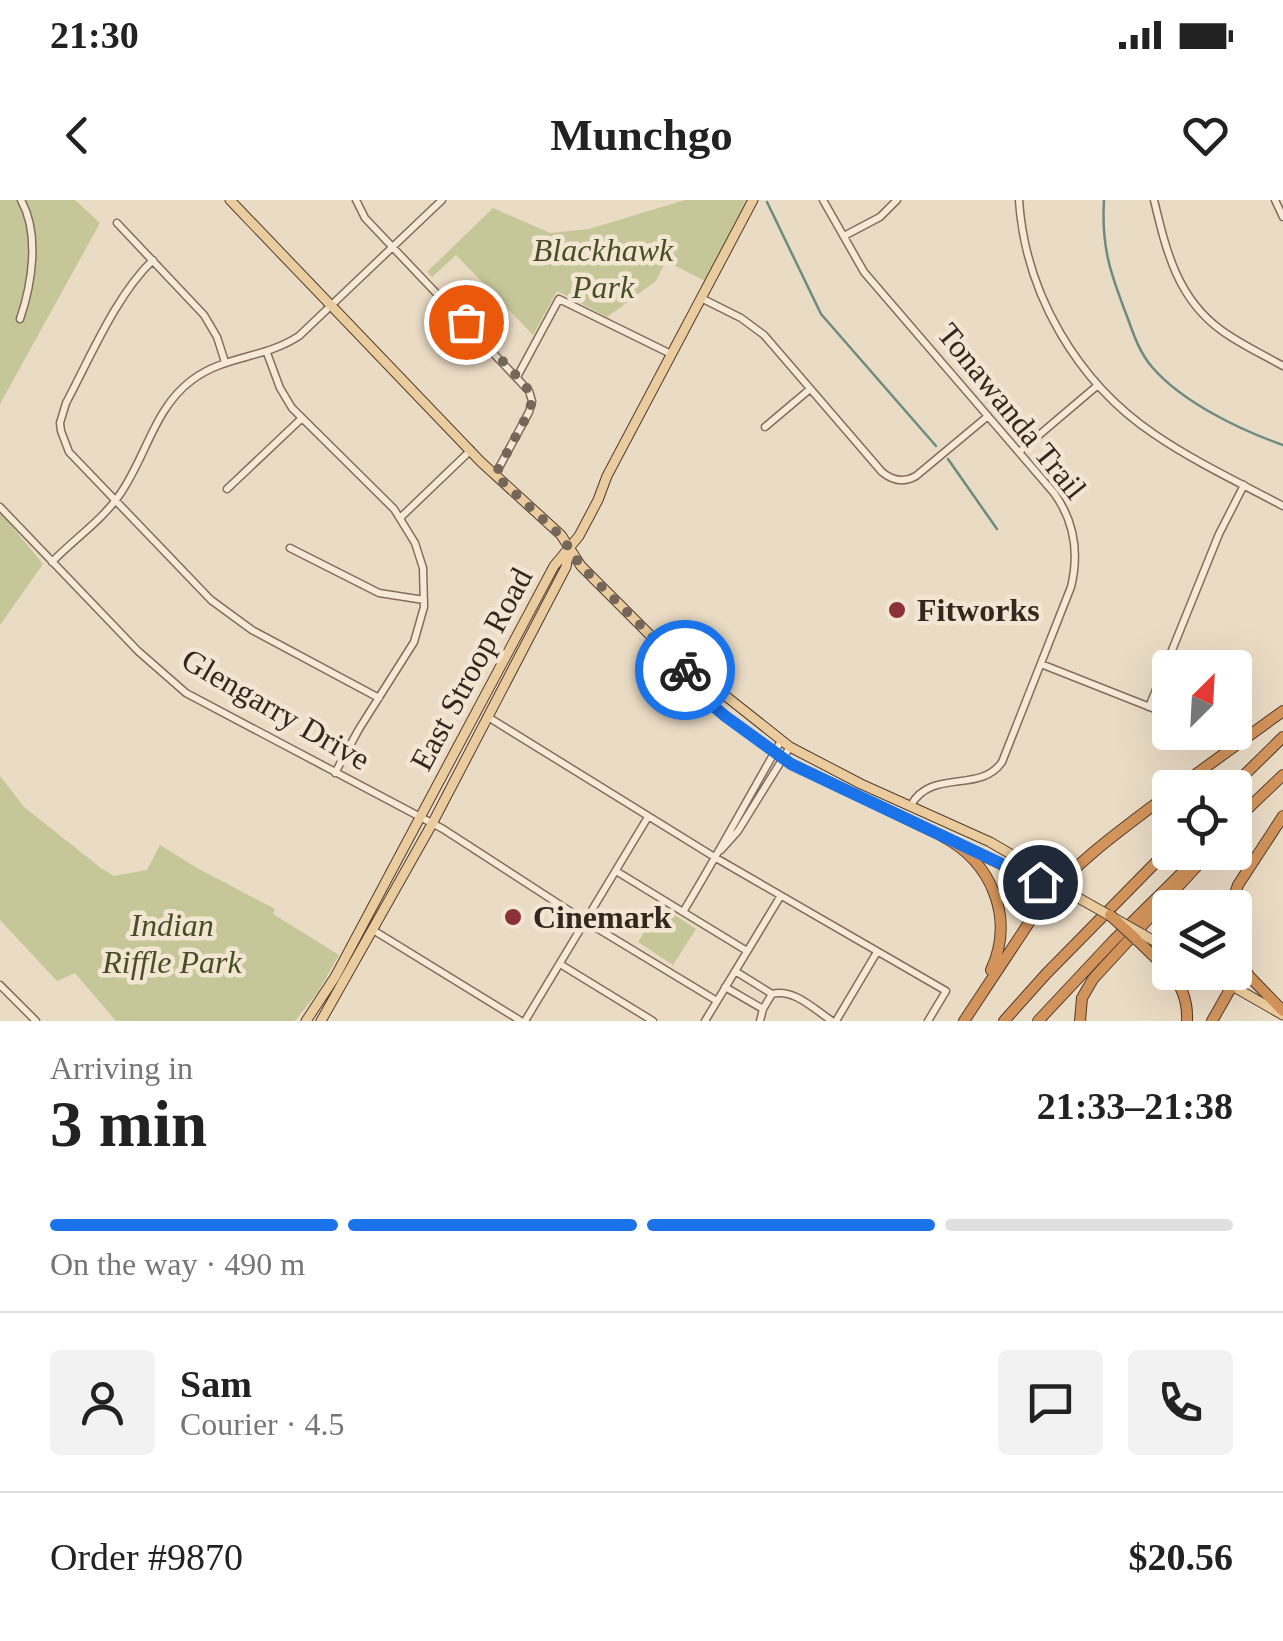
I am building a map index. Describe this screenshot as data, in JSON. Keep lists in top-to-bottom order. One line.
{"streets":{"main road":["East Stroop Road"],"street":["Tonawanda Trail","Glengarry Drive"]},"crossings":[["East Stroop Road","Glengarry Drive"]],"parks":["Blackhawk Park","Indian Riffle Park"],"places":["Fitworks","Cinemark"],"north":"top right","page":{"status":"21:30","header":"Munchgo","heading":["3 min","Arriving in","21:33–21:38"],"panel":["Sam","Courier · 4.5","Order #9870","$20.56"],"bar":"On the way · 490 m"}}
